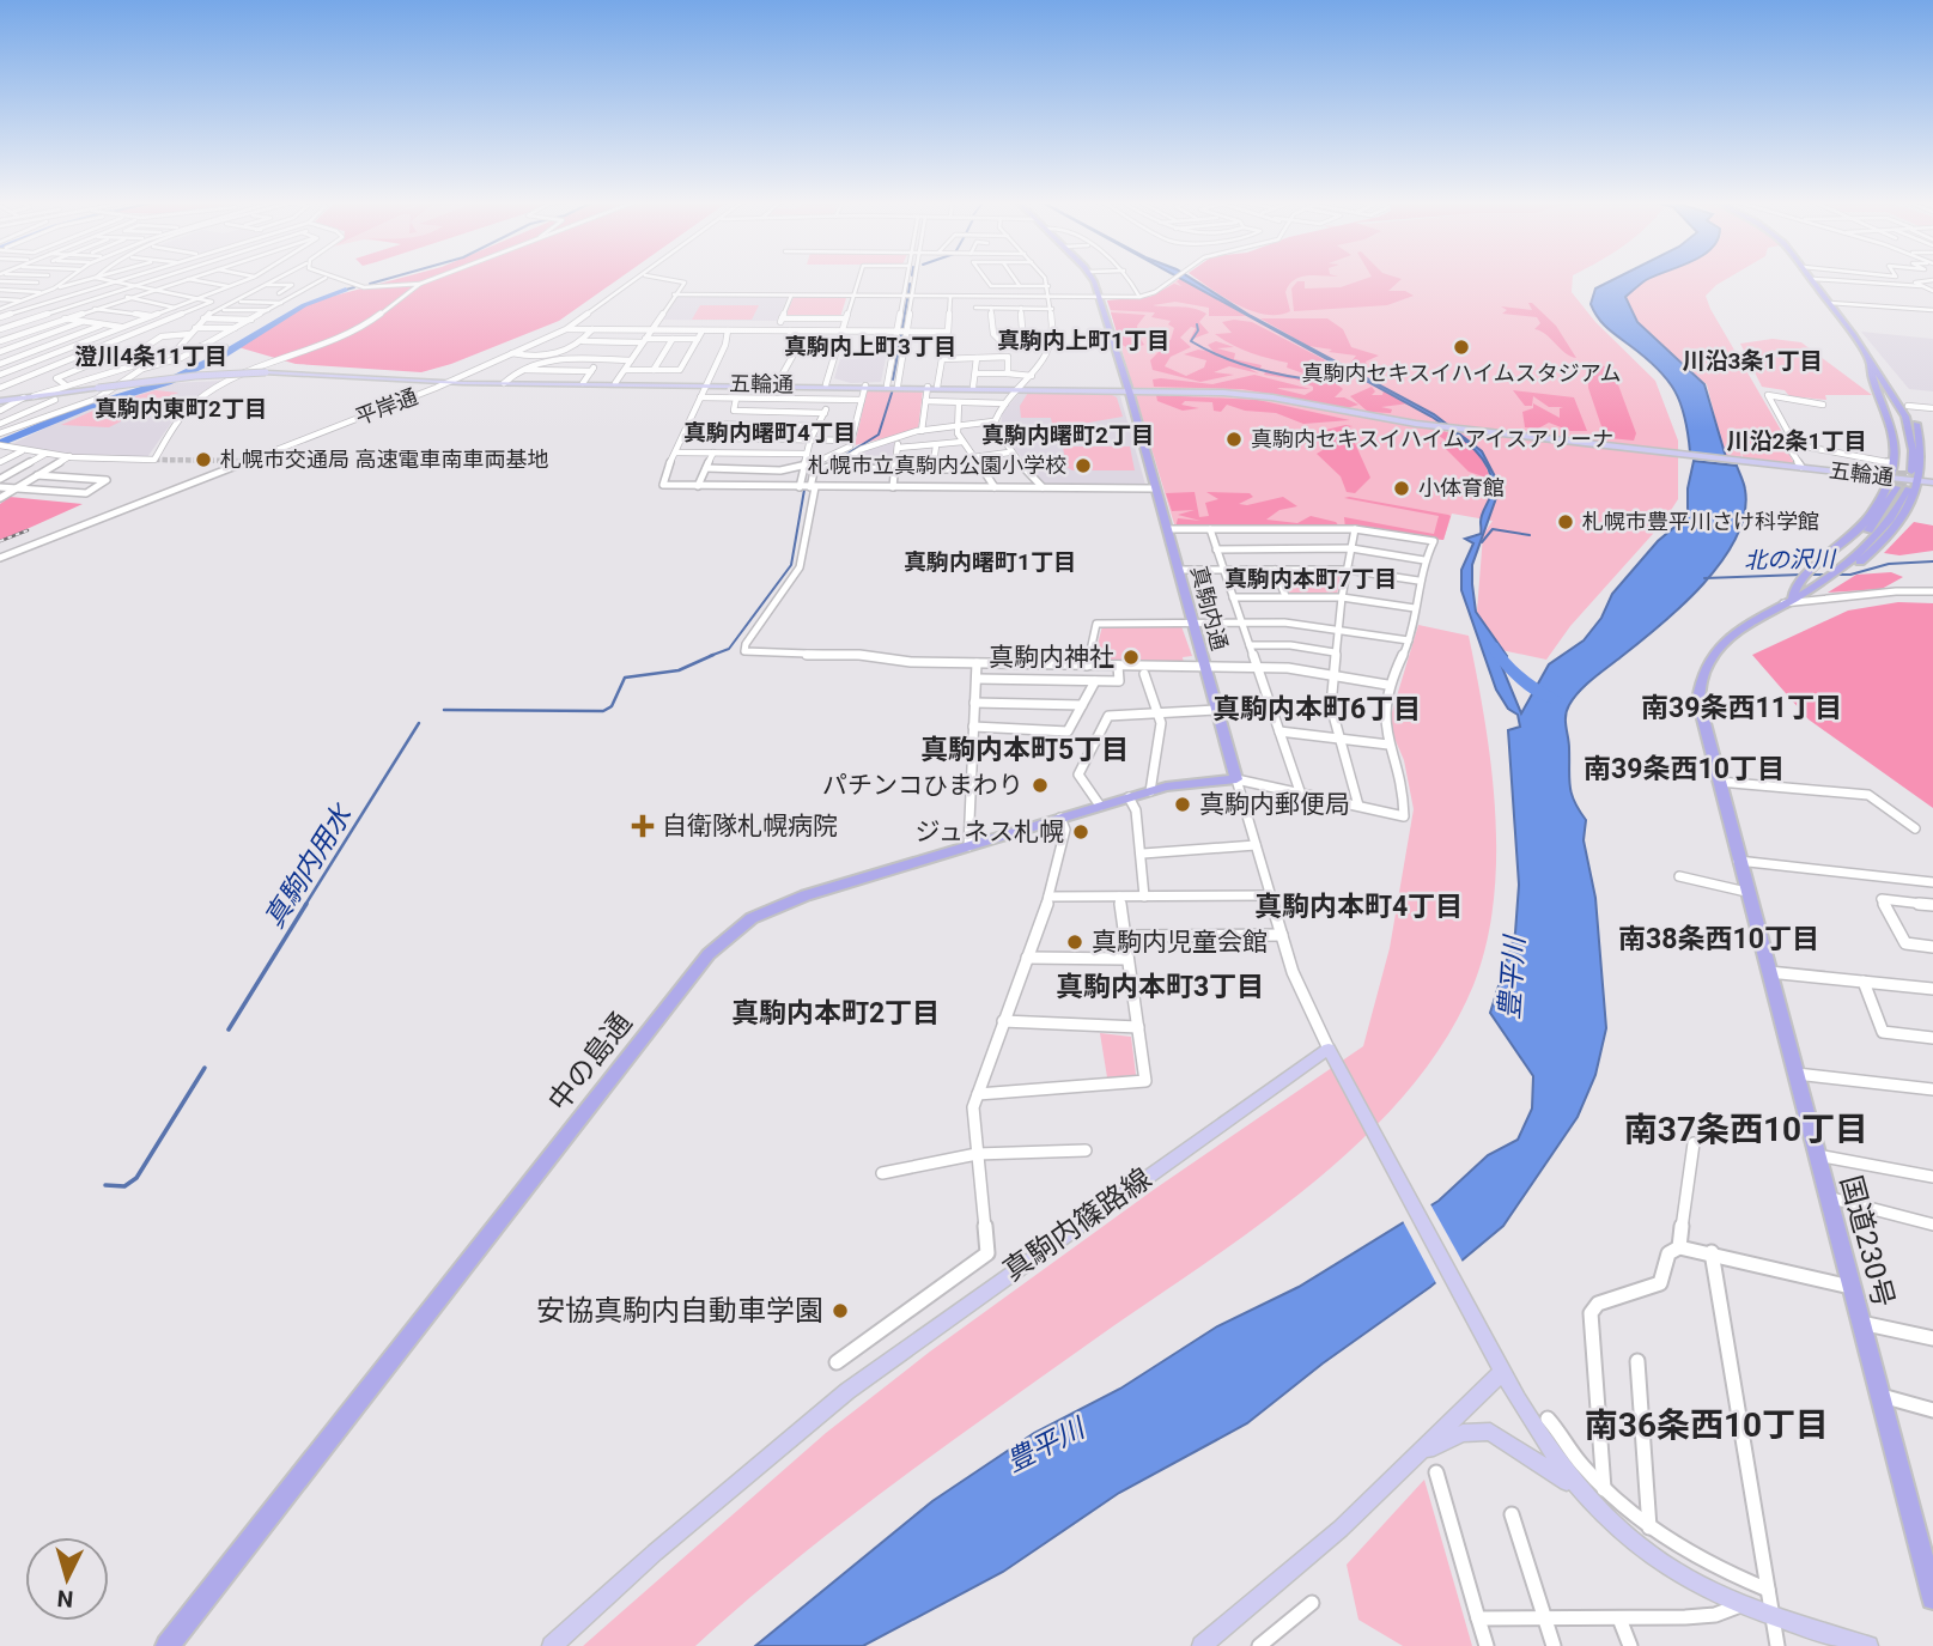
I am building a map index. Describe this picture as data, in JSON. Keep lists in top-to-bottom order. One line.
{"streets":{"highway":["真駒内通","中の島通","国道230号"],"main road":["五輪通","真駒内篠路線"],"street":["平岸通"]},"crossings":[["五輪通","平岸通"],["五輪通","真駒内通"],["真駒内通","中の島通"],["真駒内通","真駒内篠路線"]],"districts":["真駒内上町1丁目","真駒内上町3丁目","澄川4条11丁目","川沿3条1丁目","真駒内東町2丁目","真駒内曙町4丁目","真駒内曙町2丁目","川沿2条1丁目","真駒内曙町1丁目","真駒内本町7丁目","南39条西11丁目","真駒内本町6丁目","真駒内本町5丁目","南39条西10丁目","真駒内本町4丁目","南38条西10丁目","真駒内本町3丁目","真駒内本町2丁目","南37条西10丁目","南36条西10丁目"],"water":["北の沢川","真駒内用水","豊平川"],"places":{"other":["真駒内セキスイハイムスタジアム","真駒内セキスイハイムアイスアリーナ","札幌市交通局 高速電車南車両基地","札幌市立真駒内公園小学校","小体育館","札幌市豊平川さけ科学館","真駒内神社","パチンコひまわり","真駒内郵便局","ジュネス札幌","真駒内児童会館","安協真駒内自動車学園"],"health":["自衛隊札幌病院"]},"north":"bottom"}
